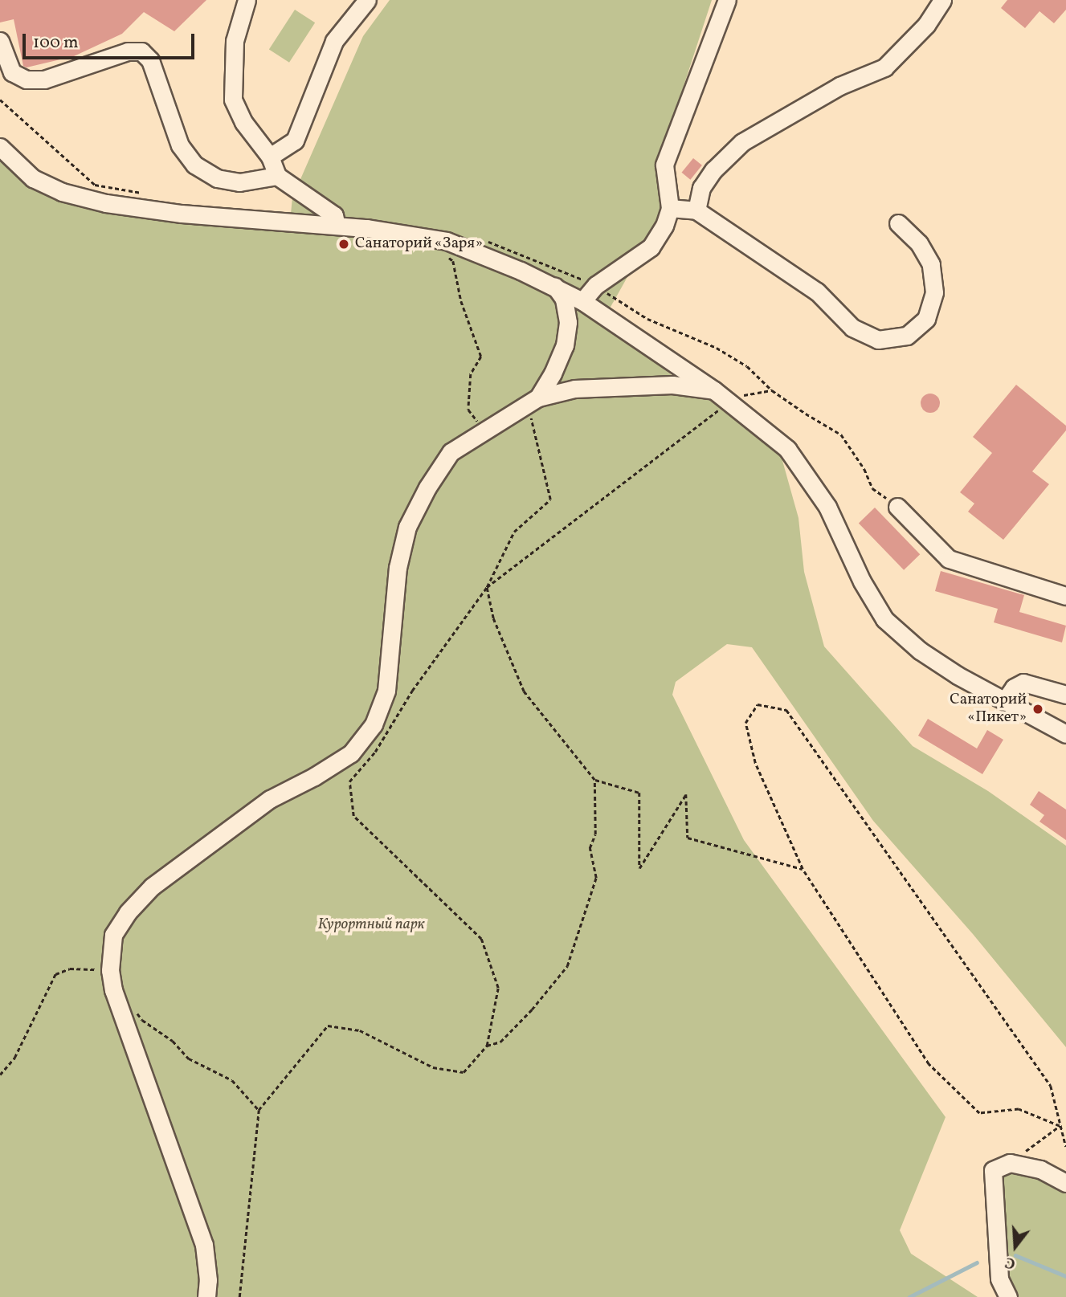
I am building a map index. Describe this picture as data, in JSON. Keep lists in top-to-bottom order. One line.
{"parks":["Курортный парк"],"places":["Санаторий «Заря»","Санаторий «Пикет»"],"scale_bar":"100 m","north":"bottom"}
